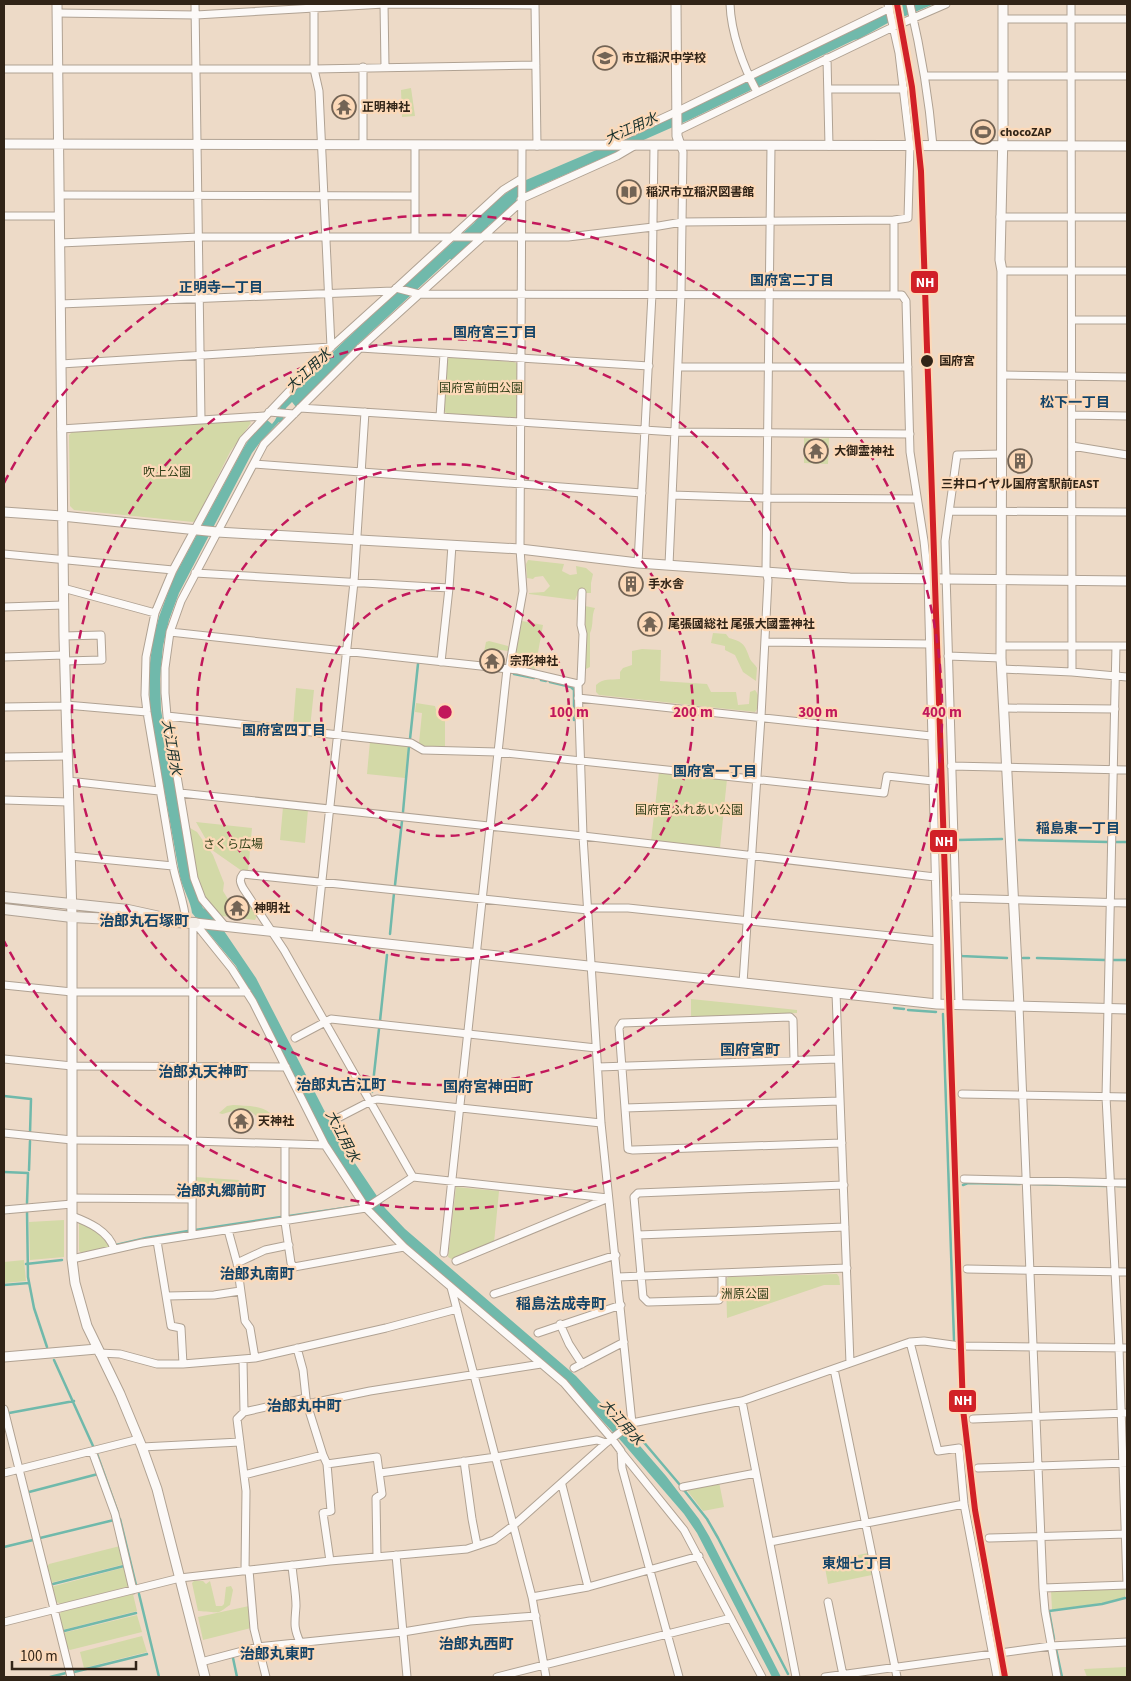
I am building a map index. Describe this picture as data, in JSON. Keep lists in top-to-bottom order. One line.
{"districts":["国府宮二丁目","正明寺一丁目","国府宮三丁目","松下一丁目","国府宮四丁目","国府宮一丁目","稲島東一丁目","治郎丸石塚町","国府宮町","治郎丸天神町","治郎丸古江町","国府宮神田町","治郎丸郷前町","治郎丸南町","稲島法成寺町","治郎丸中町","東畑七丁目","治郎丸西町","治郎丸東町"],"water":["大江用水"],"parks":["国府宮前田公園","吹上公園","国府宮ふれあい公園","さくら広場","洲原公園"],"places":{"school or university":["市立稲沢中学校"],"temple":["正明神社","大御霊神社","尾張國総社 尾張大國霊神社","宗形神社","神明社","天神社"],"sports":["chocoZAP"],"library":["稲沢市立稲沢図書館"],"other":["国府宮"],"building":["三井ロイヤル国府宮駅前EAST","手水舎"]},"lines":["transit line NH"],"scale_bar":"100 m","rings":["100 m","200 m","300 m","400 m"]}
